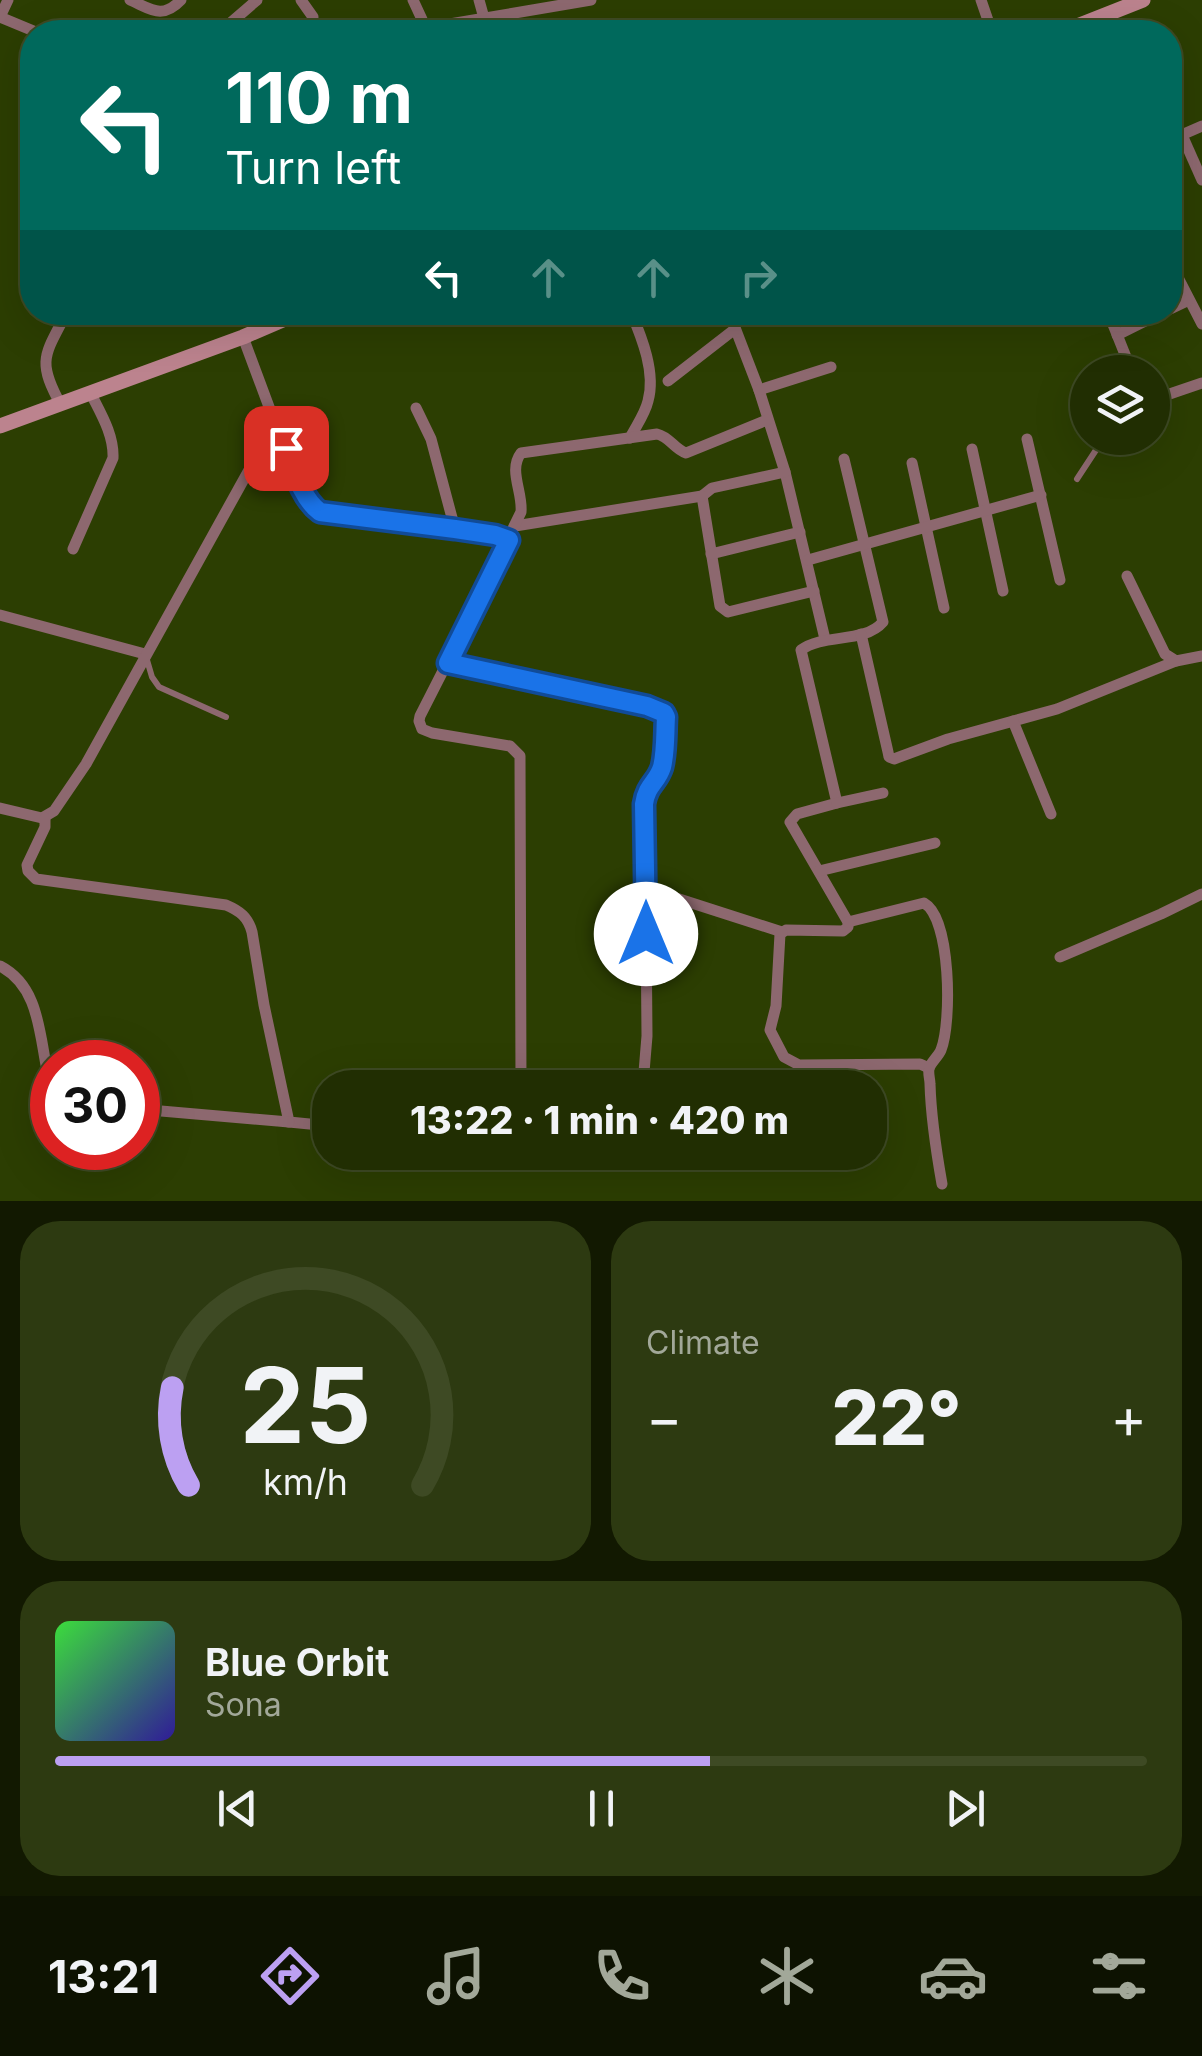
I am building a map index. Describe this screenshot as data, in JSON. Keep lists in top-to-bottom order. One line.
{"page":{"turn":["110 m","Turn left"],"limit":"30","trip":"13:22 · 1 min · 420 m","tile":"Climate","heat":["−","22°","+"],"song":["Blue Orbit","Sona"],"tabs":"13:21","gauge":["25","km/h"]}}
